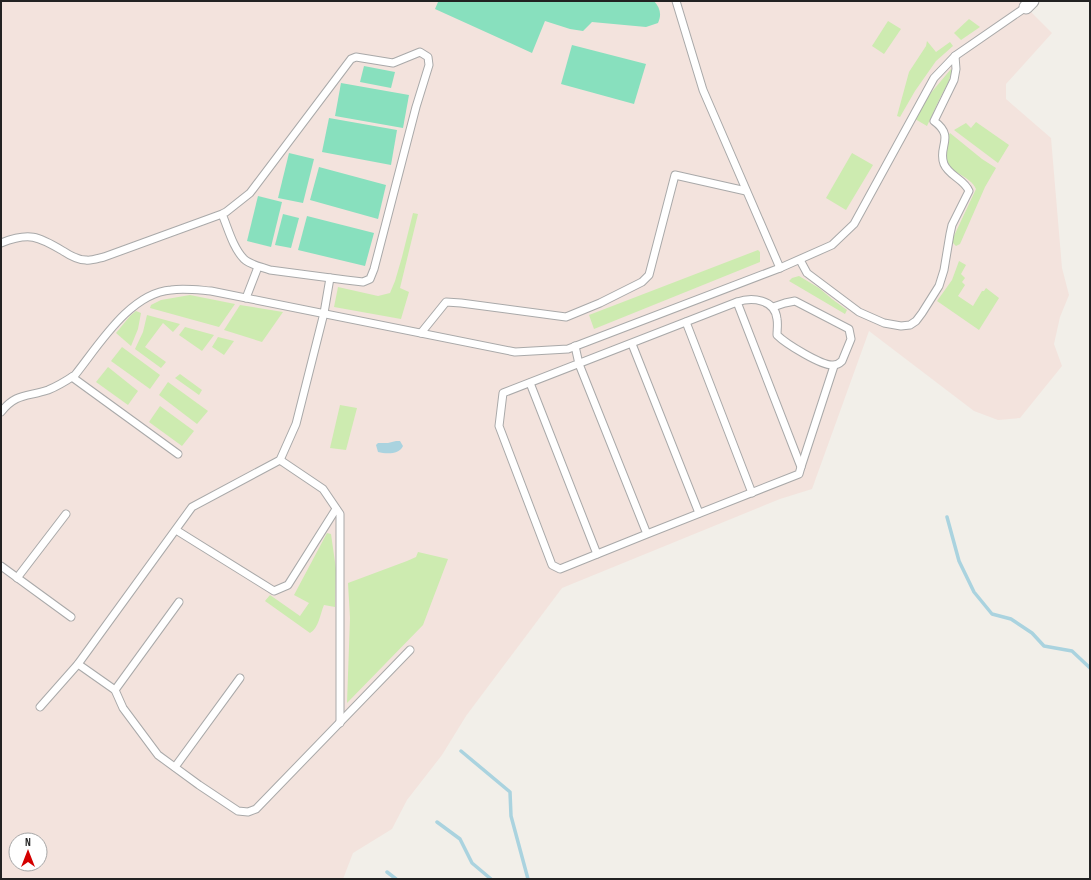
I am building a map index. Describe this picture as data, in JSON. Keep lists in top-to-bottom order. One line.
{"north":"top"}
